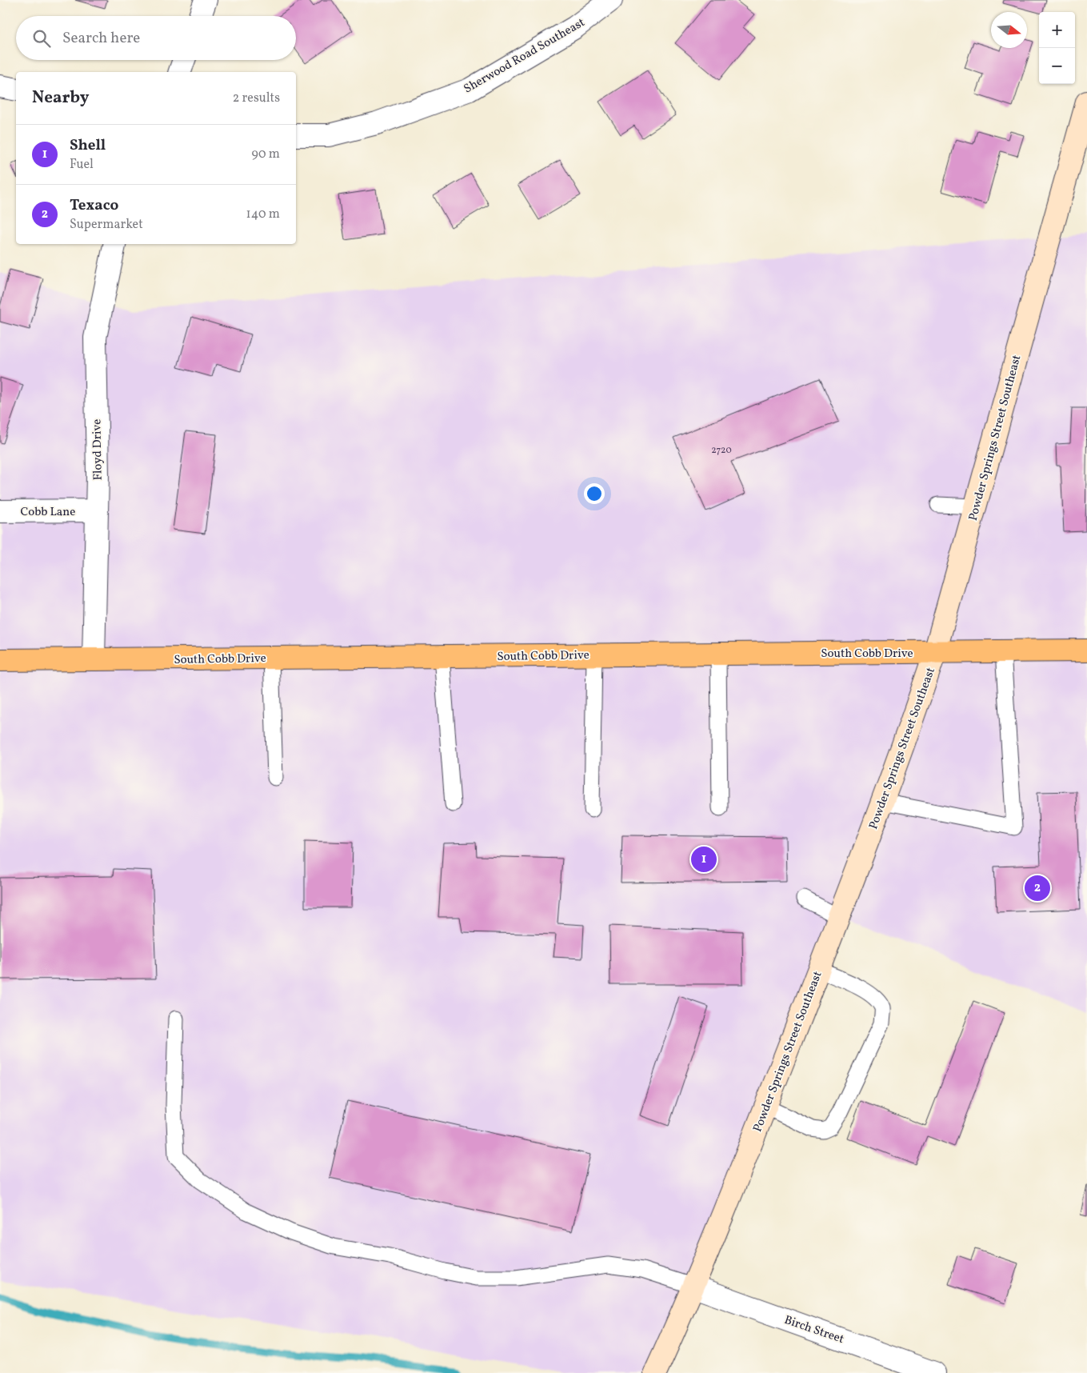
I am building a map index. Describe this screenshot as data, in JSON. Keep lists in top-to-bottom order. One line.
{"streets":{"main road":["South Cobb Drive"],"street":["Sherwood Road Southeast","Powder Springs Street Southeast","Floyd Drive","Cobb Lane","Birch Street"]},"crossings":[["Powder Springs Street Southeast","South Cobb Drive"],["Powder Springs Street Southeast","Birch Street"],["Floyd Drive","Cobb Lane"],["Floyd Drive","South Cobb Drive"]],"house_numbers":["2720"],"north":"right","page":{"map_buttons":["+","−"],"search":"Search here","heading":["Nearby","2 results"],"list":[{"mark":"1","name":"Shell","note":"Fuel","value":"90 m"},{"mark":"2","name":"Texaco","note":"Supermarket","value":"140 m"}],"pins":["1","2"]}}
